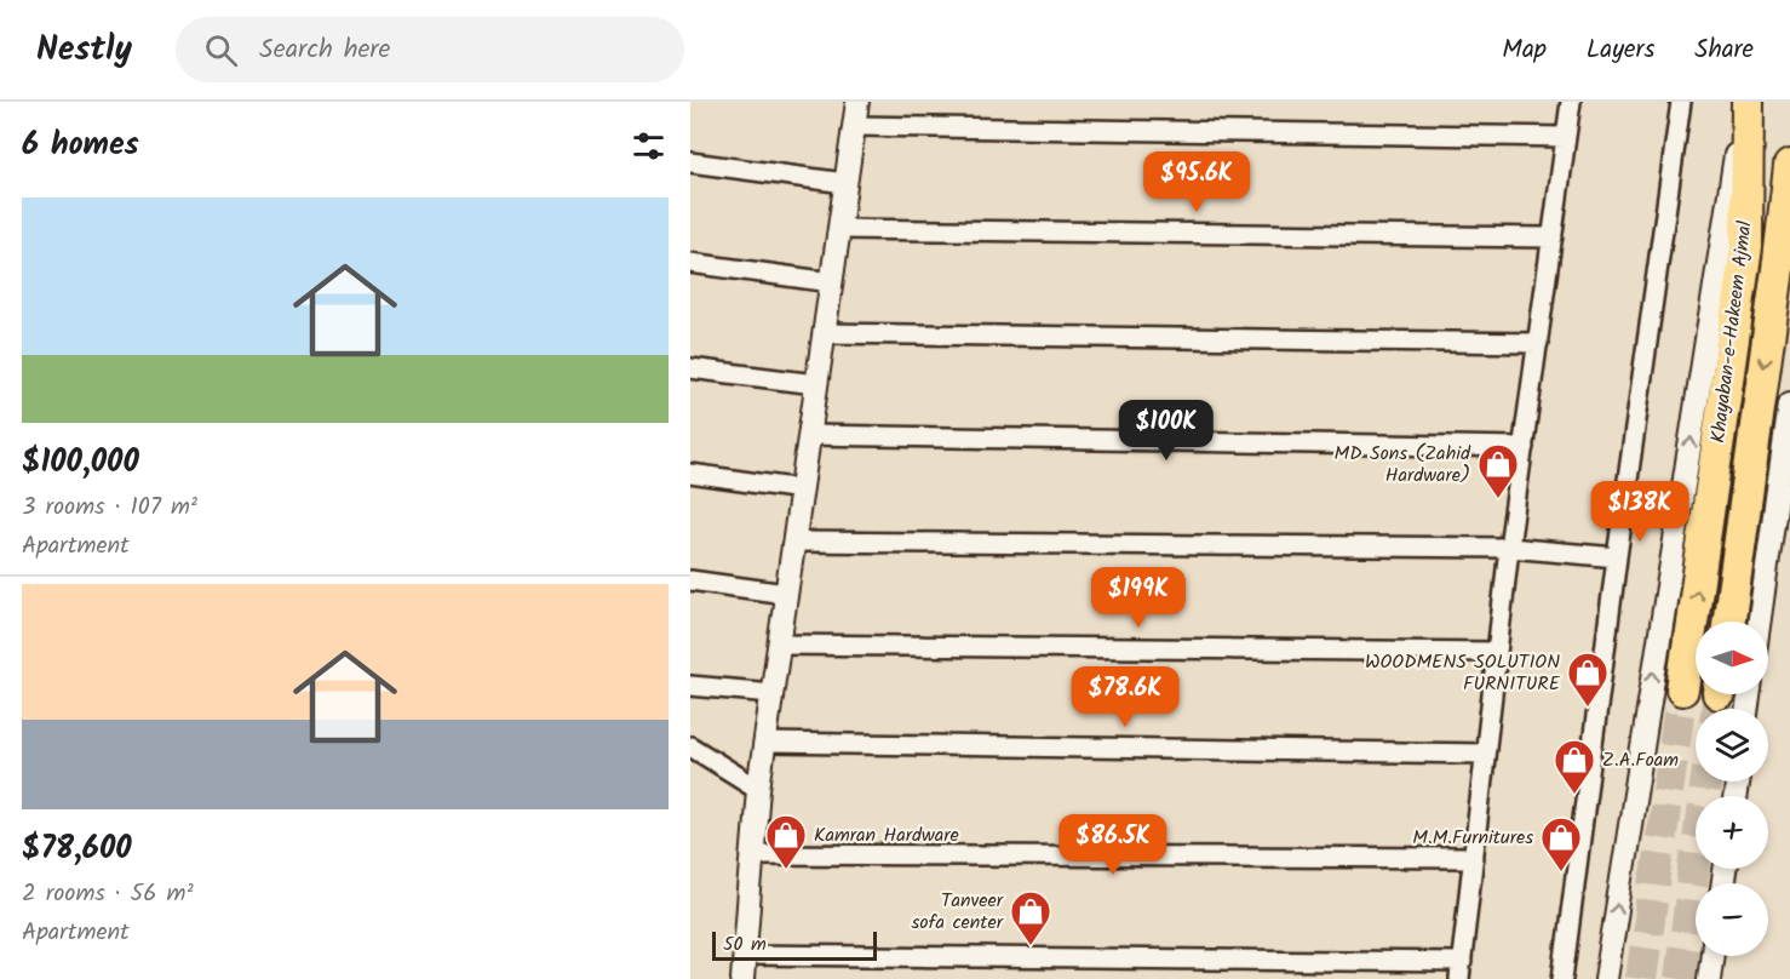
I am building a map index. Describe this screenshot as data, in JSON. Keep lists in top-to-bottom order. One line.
{"streets":{"highway":["Khayaban-e-Hakeem Ajmal"]},"places":{"shop":["MD Sons (Zahid Hardware)","WOODMENS SOLUTION FURNITURE","Z.A.Foam","Kamran Hardware","M.M.Furnitures","Tanveer sofa center"]},"scale_bar":"50 m","north":"right","page":{"header":"Nestly","search":"Search here","nav":["Map","Layers","Share"],"heading":"6 homes","price":["$95.6K","$100K","$138K","$199K","$78.6K","$86.5K"],"list":[{"name":"$100,000","note":"3 rooms · 107 m² · Apartment"},{"name":"$78,600","note":"2 rooms · 56 m² · Apartment"}],"map_buttons":["+","−"],"scale":"50 m"}}
